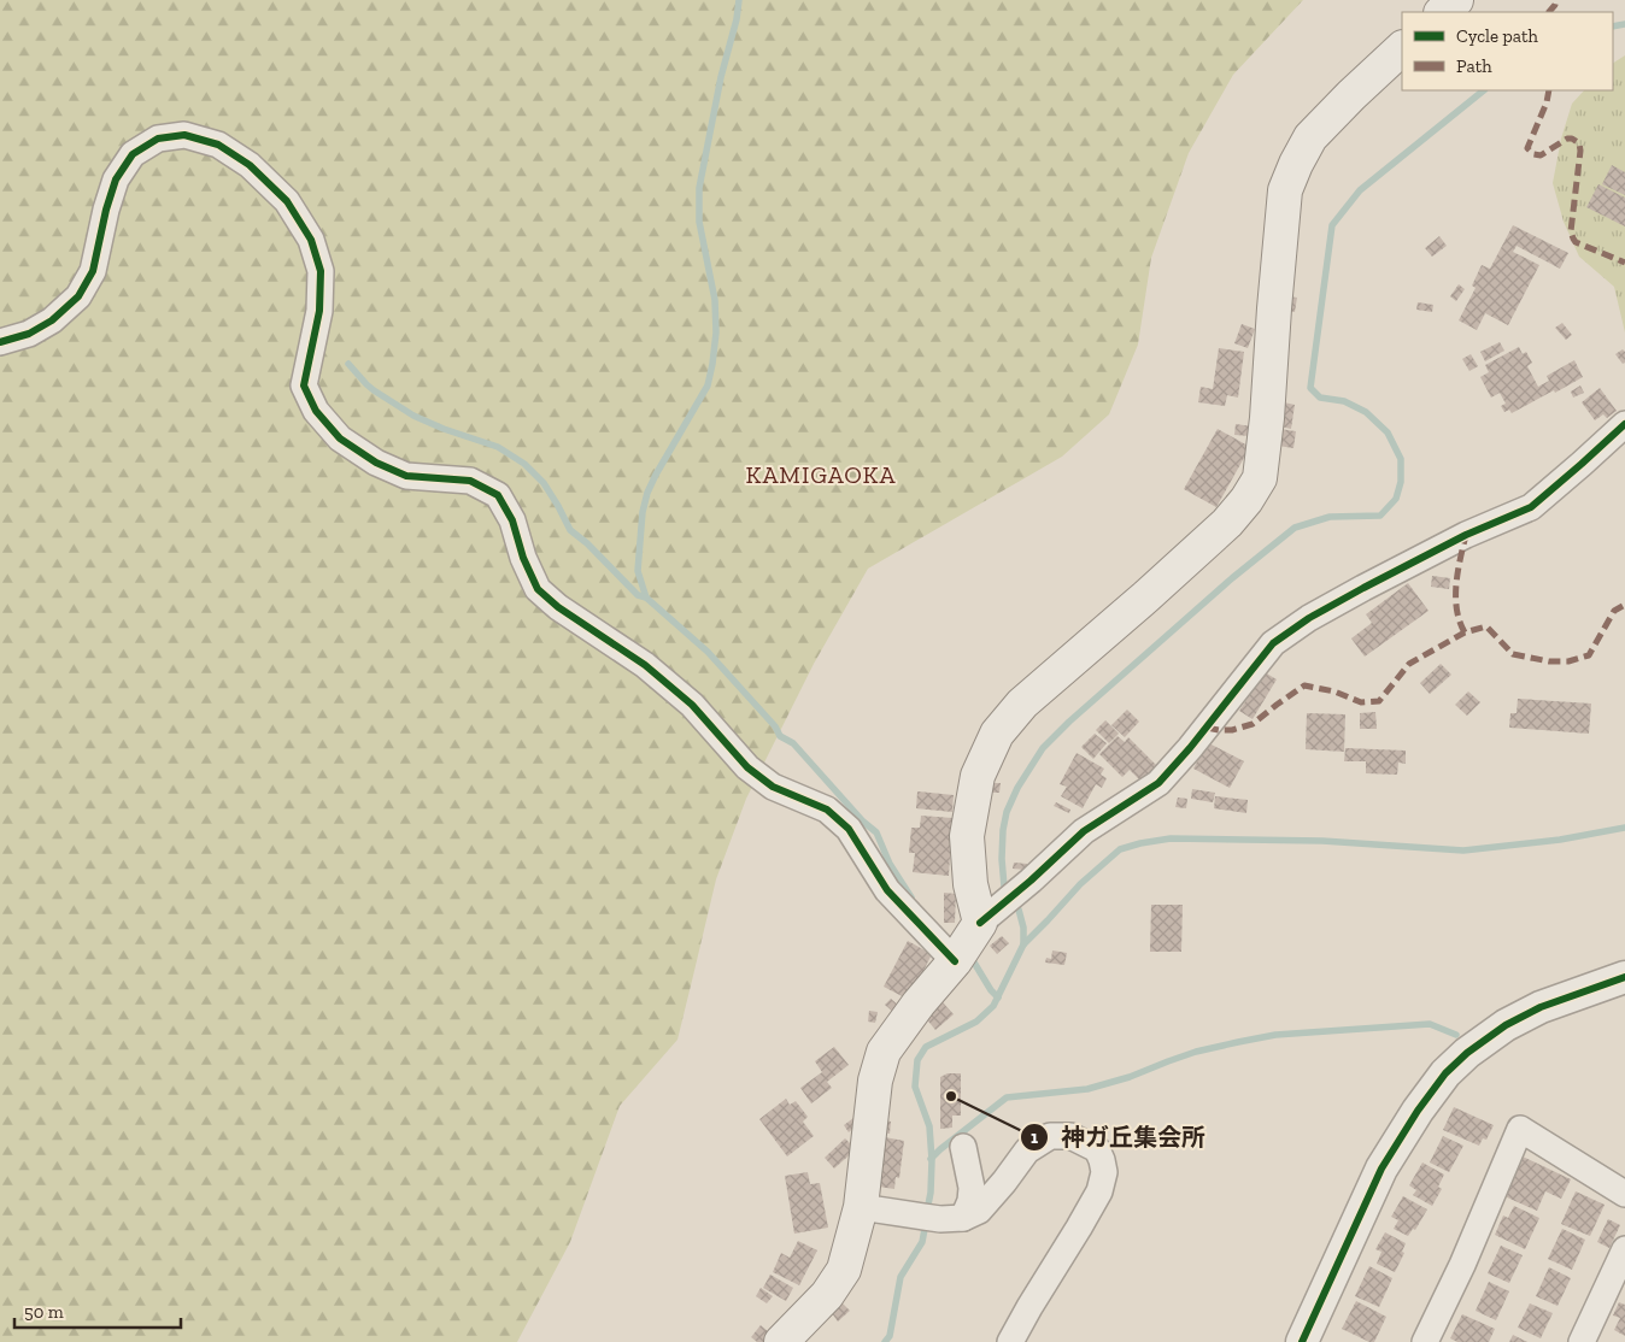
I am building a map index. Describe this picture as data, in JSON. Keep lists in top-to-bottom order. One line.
{"districts":["KAMIGAOKA"],"places":["神ガ丘集会所"],"legend":["Cycle path","Path"],"scale_bar":"50 m"}
